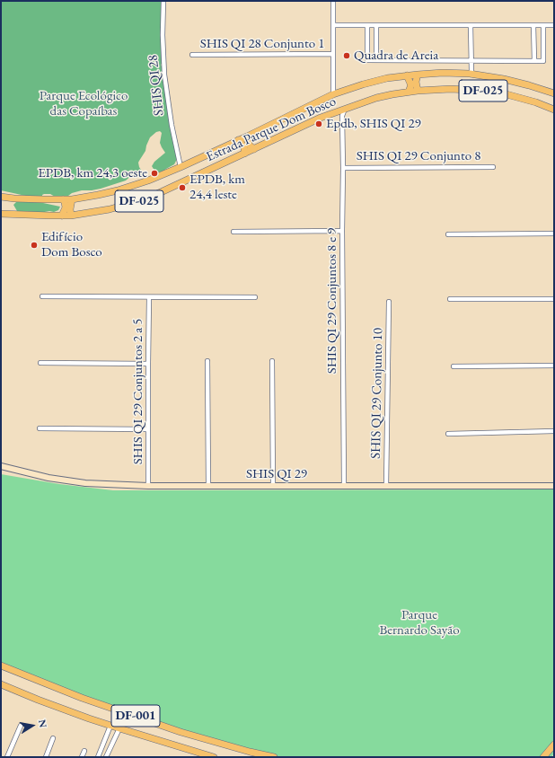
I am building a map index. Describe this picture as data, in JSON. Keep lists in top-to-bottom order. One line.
{"streets":{"main road":["DF-025","Estrada Parque Dom Bosco","DF-001"],"street":["SHIS QI 28 Conjunto 1","SHIS QI 28","SHIS QI 29 Conjunto 8","SHIS QI 29 Conjuntos 8 e 9","SHIS QI 29 Conjuntos 2 a 5","SHIS QI 29 Conjunto 10","SHIS QI 29"]},"crossings":[["SHIS QI 28","Estrada Parque Dom Bosco"],["Estrada Parque Dom Bosco","SHIS QI 29 Conjuntos 8 e 9"],["SHIS QI 29 Conjunto 8","SHIS QI 29 Conjuntos 8 e 9"],["SHIS QI 29 Conjuntos 8 e 9","SHIS QI 29"],["SHIS QI 29 Conjuntos 2 a 5","SHIS QI 29"],["SHIS QI 29 Conjunto 10","SHIS QI 29"]],"parks":["Parque Ecológico das Copaíbas","Parque Bernardo Sayão"],"places":["Quadra de Areia","Epdb, SHIS QI 29","EPDB, km 24,3 oeste","EPDB, km 24,4 leste","Edifício Dom Bosco"],"north":"right"}
